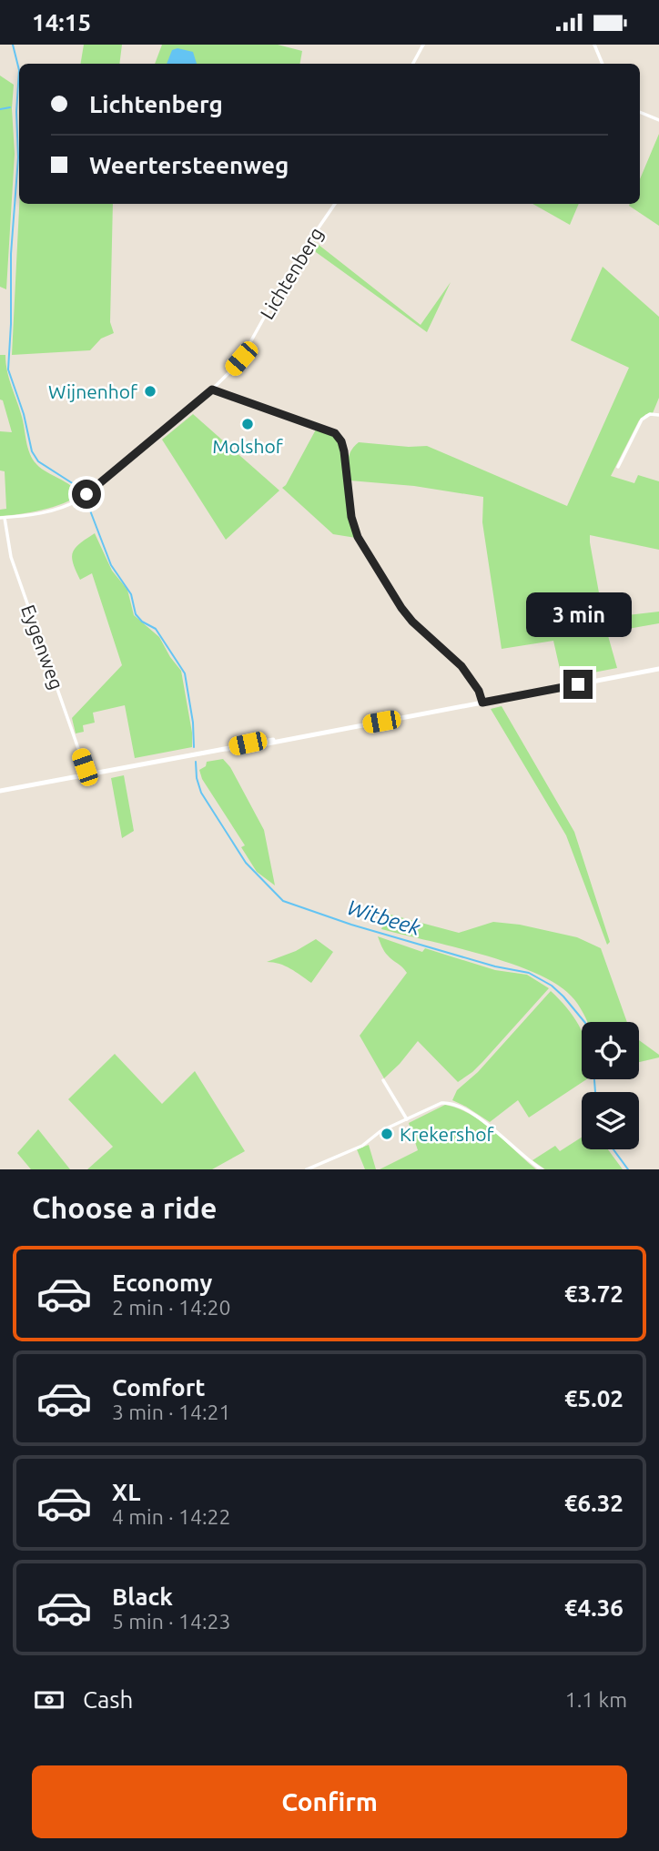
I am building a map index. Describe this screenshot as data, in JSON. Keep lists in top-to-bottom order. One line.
{"streets":{"street":["Lichtenberg","Eygenweg"]},"crossings":[["Lichtenberg","Eygenweg"]],"water":["Witbeek"],"places":["Wijnenhof","Molshof","Krekershof"],"page":{"status":"14:15","banner":["Lichtenberg","Weertersteenweg"],"bubble":"3 min","heading":"Choose a ride","list":[{"name":"Economy","note":"2 min · 14:20","value":"€3.72"},{"name":"Comfort","note":"3 min · 14:21","value":"€5.02"},{"name":"XL","note":"4 min · 14:22","value":"€6.32"},{"name":"Black","note":"5 min · 14:23","value":"€4.36"}],"pay":["Cash","1.1 km"],"buttons":"Confirm"}}
